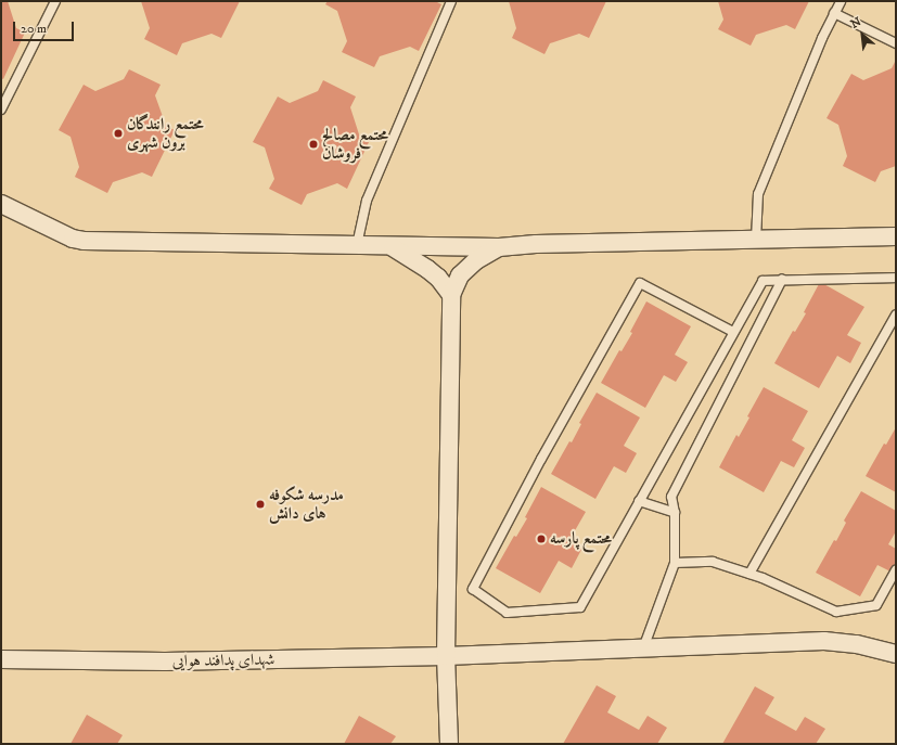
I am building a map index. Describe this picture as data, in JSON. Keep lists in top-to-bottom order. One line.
{"streets":{"street":["شهدای پدافند هوایی"]},"places":["محتمع رانندگان برون شهری","محتمع مصالح فروشان","مدرسه شکوفه های دانش","محتمع پارسه"],"scale_bar":"20 m","north":"top left"}
